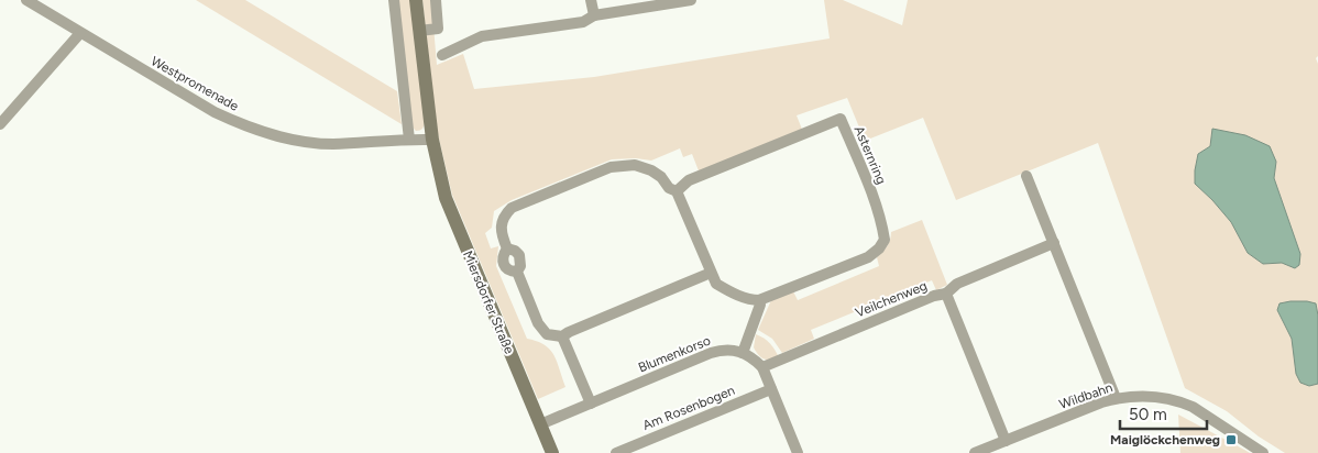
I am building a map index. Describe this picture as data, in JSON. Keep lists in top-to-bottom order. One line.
{"streets":{"street":["Westpromenade","Asternring","Veilchenweg","Miersdorfer Straße","Blumenkorso","Wildbahn","Am Rosenbogen"]},"crossings":[["Westpromenade","Miersdorfer Straße"],["Veilchenweg","Wildbahn"],["Miersdorfer Straße","Blumenkorso"]],"places":{"transit":["Maiglöckchenweg"]},"scale_bar":"50 m"}
